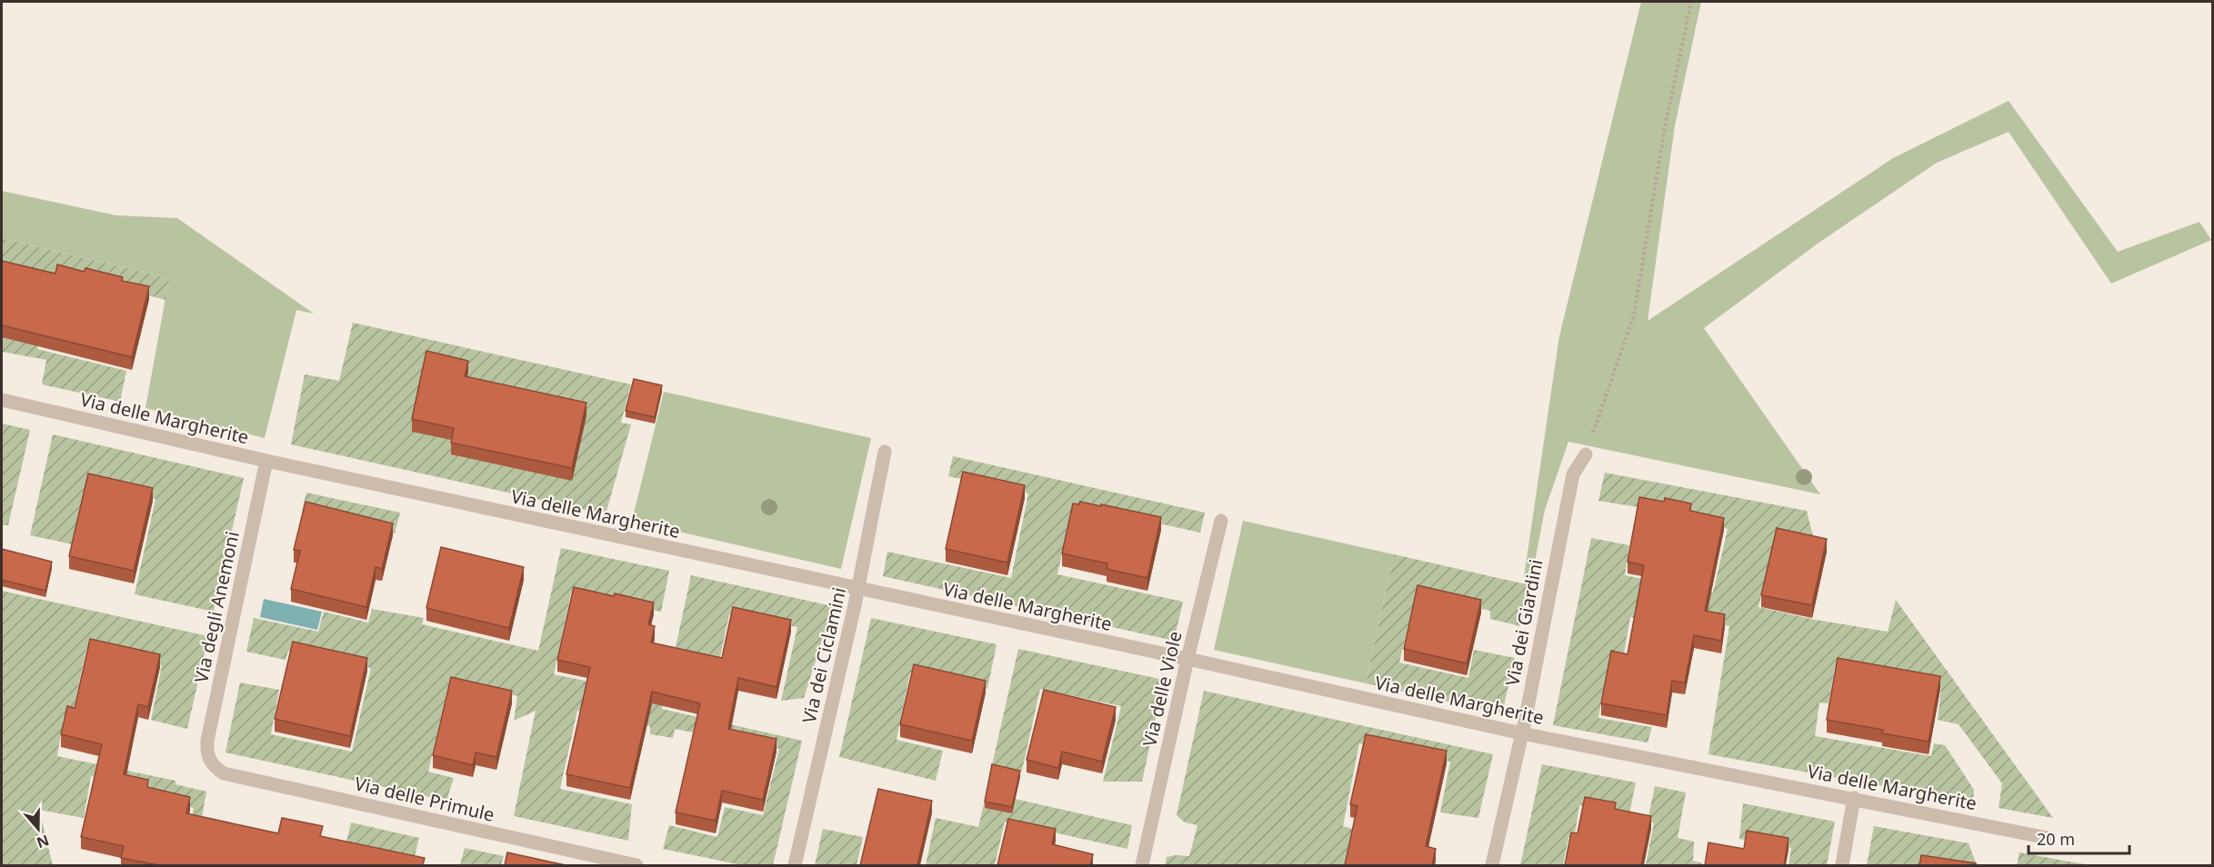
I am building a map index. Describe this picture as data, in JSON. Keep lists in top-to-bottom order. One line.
{"streets":{"street":["Via delle Margherite","Via degli Anemoni","Via dei Giardini","Via dei Ciclamini","Via delle Viole","Via delle Primule"]},"crossings":[["Via delle Margherite","Via degli Anemoni"],["Via delle Margherite","Via dei Giardini"],["Via delle Margherite","Via dei Ciclamini"],["Via delle Margherite","Via delle Viole"],["Via degli Anemoni","Via delle Primule"]],"scale_bar":"20 m","north":"bottom"}
